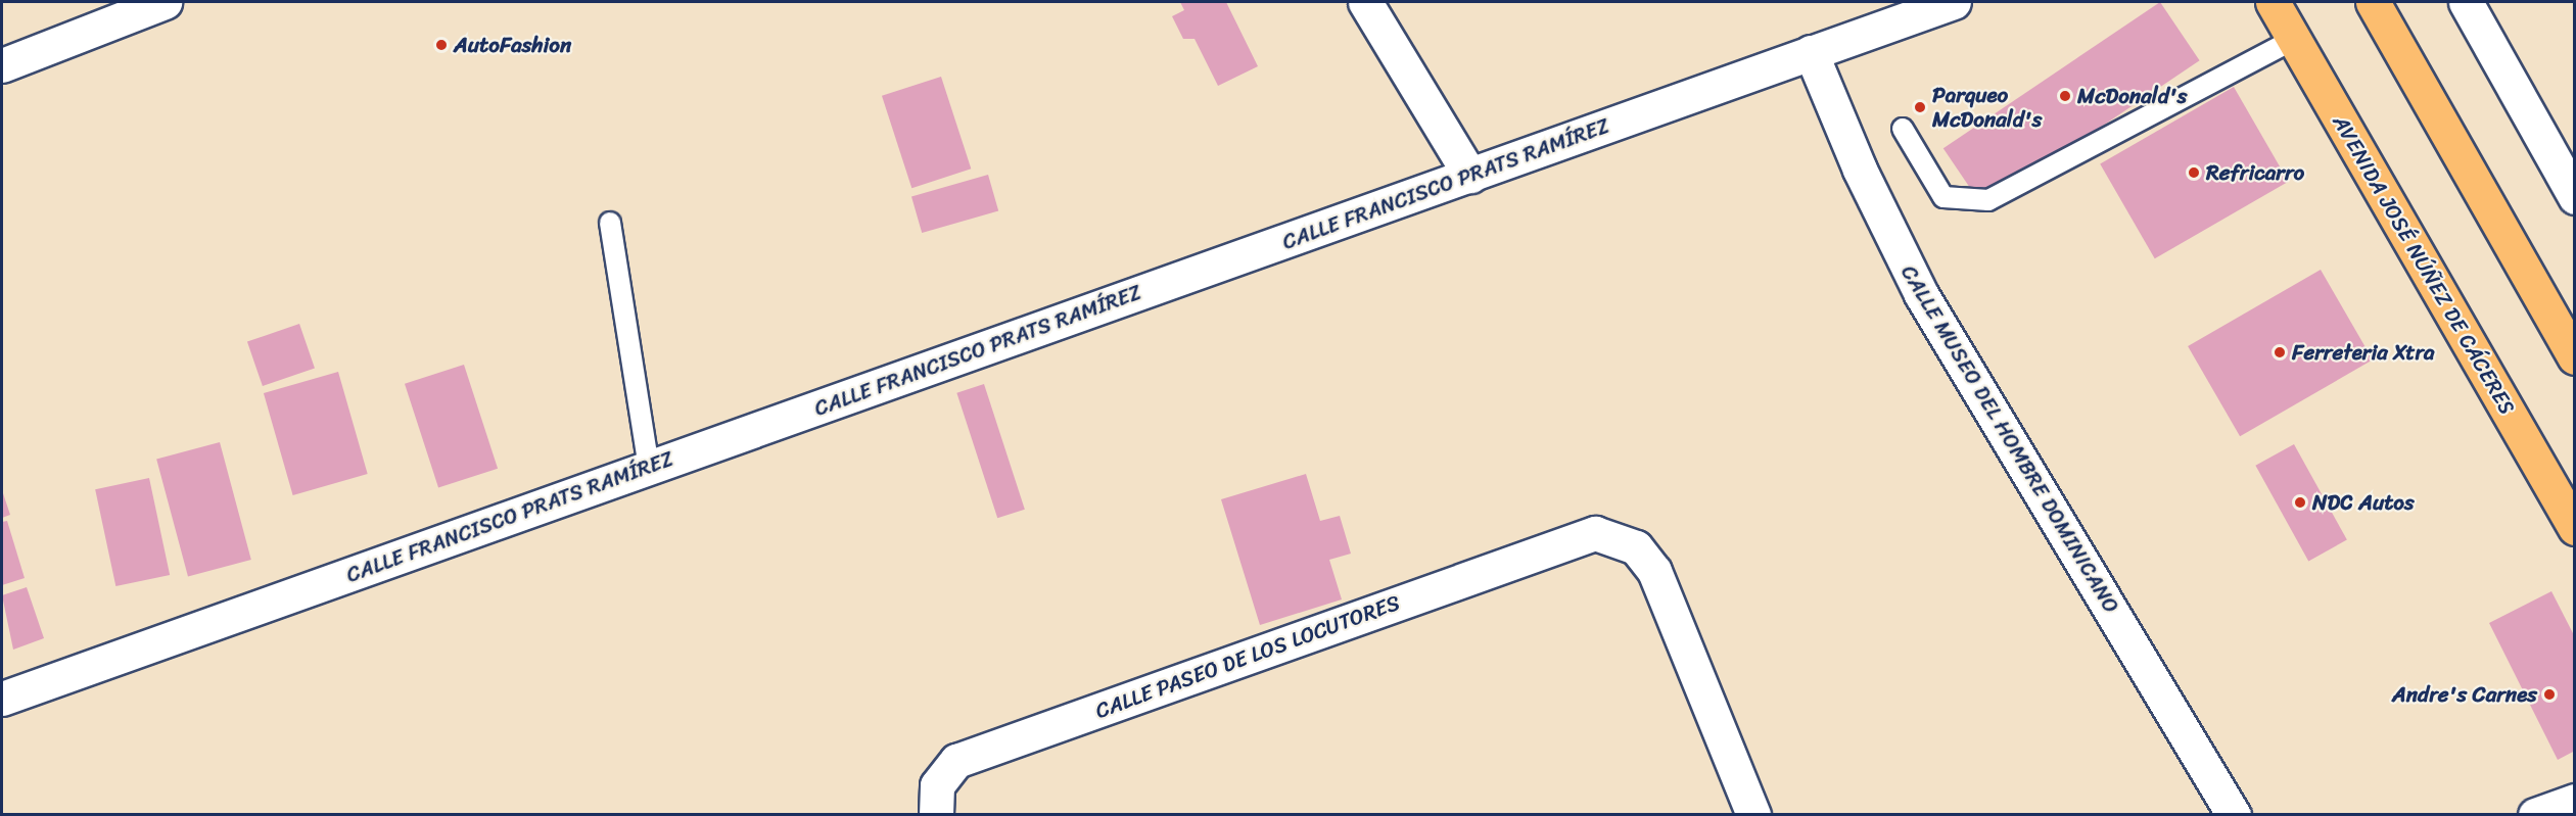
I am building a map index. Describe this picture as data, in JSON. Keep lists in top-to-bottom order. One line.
{"streets":{"main road":["AVENIDA JOSÉ NÚÑEZ DE CÁCERES"],"street":["CALLE FRANCISCO PRATS RAMÍREZ","CALLE MUSEO DEL HOMBRE DOMINICANO","CALLE PASEO DE LOS LOCUTORES"]},"crossings":[["CALLE FRANCISCO PRATS RAMÍREZ","CALLE MUSEO DEL HOMBRE DOMINICANO"]],"places":["AutoFashion","McDonald's","Parqueo McDonald's","Refricarro","Ferreteria Xtra","NDC Autos","Andre's Carnes"]}
